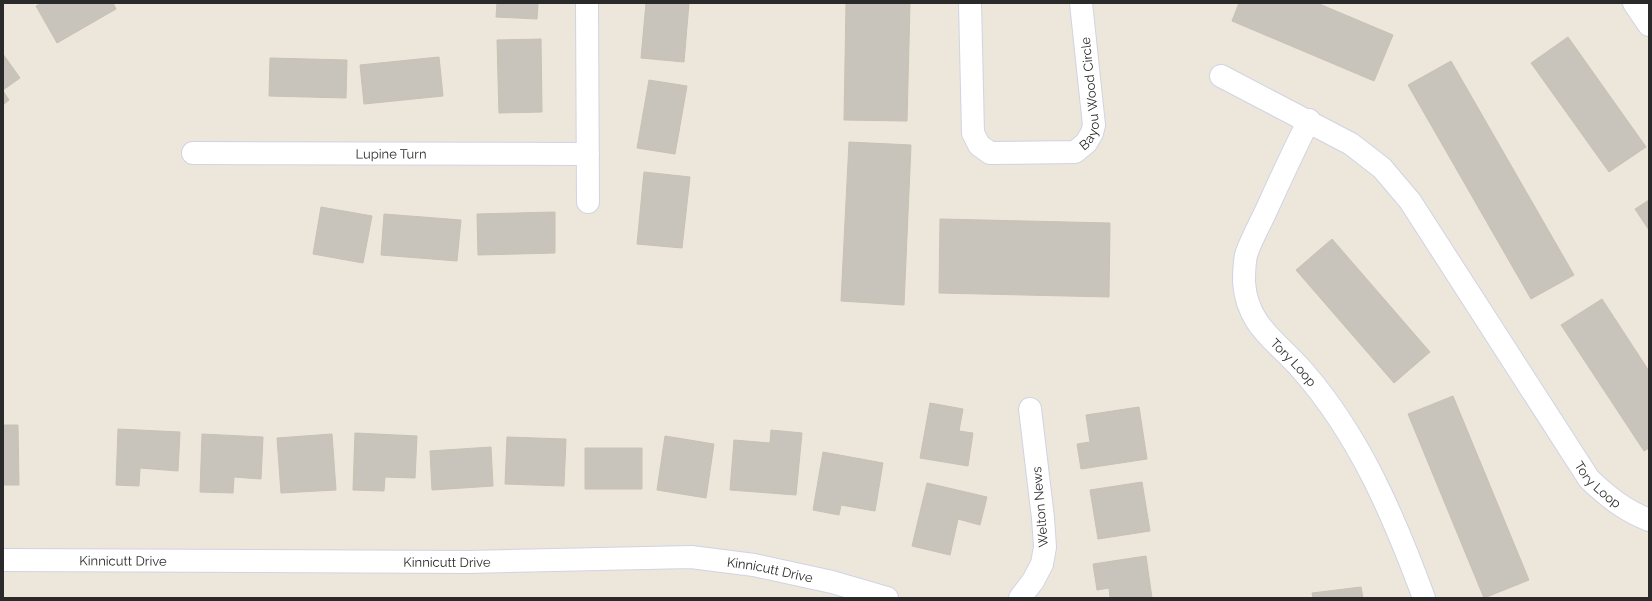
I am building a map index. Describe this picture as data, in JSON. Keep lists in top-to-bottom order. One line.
{"streets":{"street":["Bayou Wood Circle","Lupine Turn","Tory Loop","Welton News","Kinnicutt Drive"]}}
